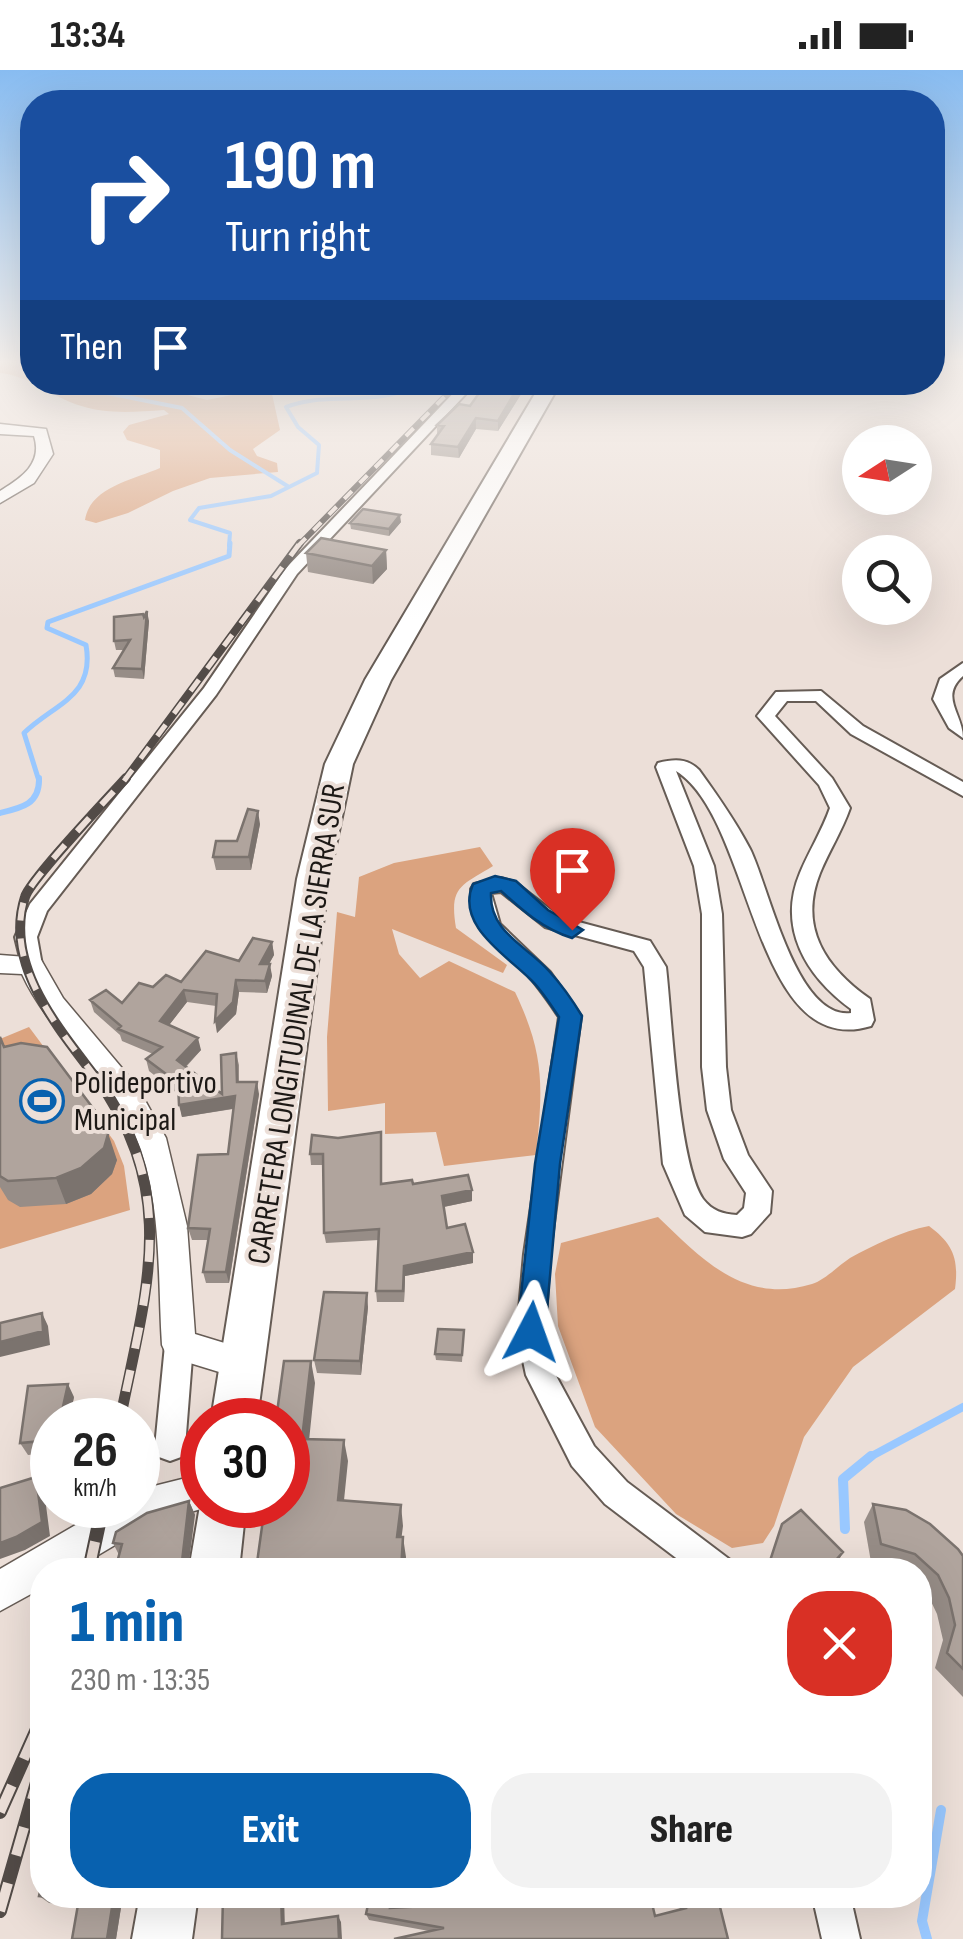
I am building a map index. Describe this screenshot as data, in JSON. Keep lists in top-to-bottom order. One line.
{"streets":{"highway":["CARRETERA LONGITUDINAL DE LA SIERRA SUR"]},"places":{"sports":["Polideportivo Municipal"]},"north":"left","page":{"status":"13:34","turn":["190 m","Turn right"],"then":"Then","speed":"26 km/h","limit":"30","heading":["1 min","230 m · 13:35"],"buttons":["Exit","Share"]}}
